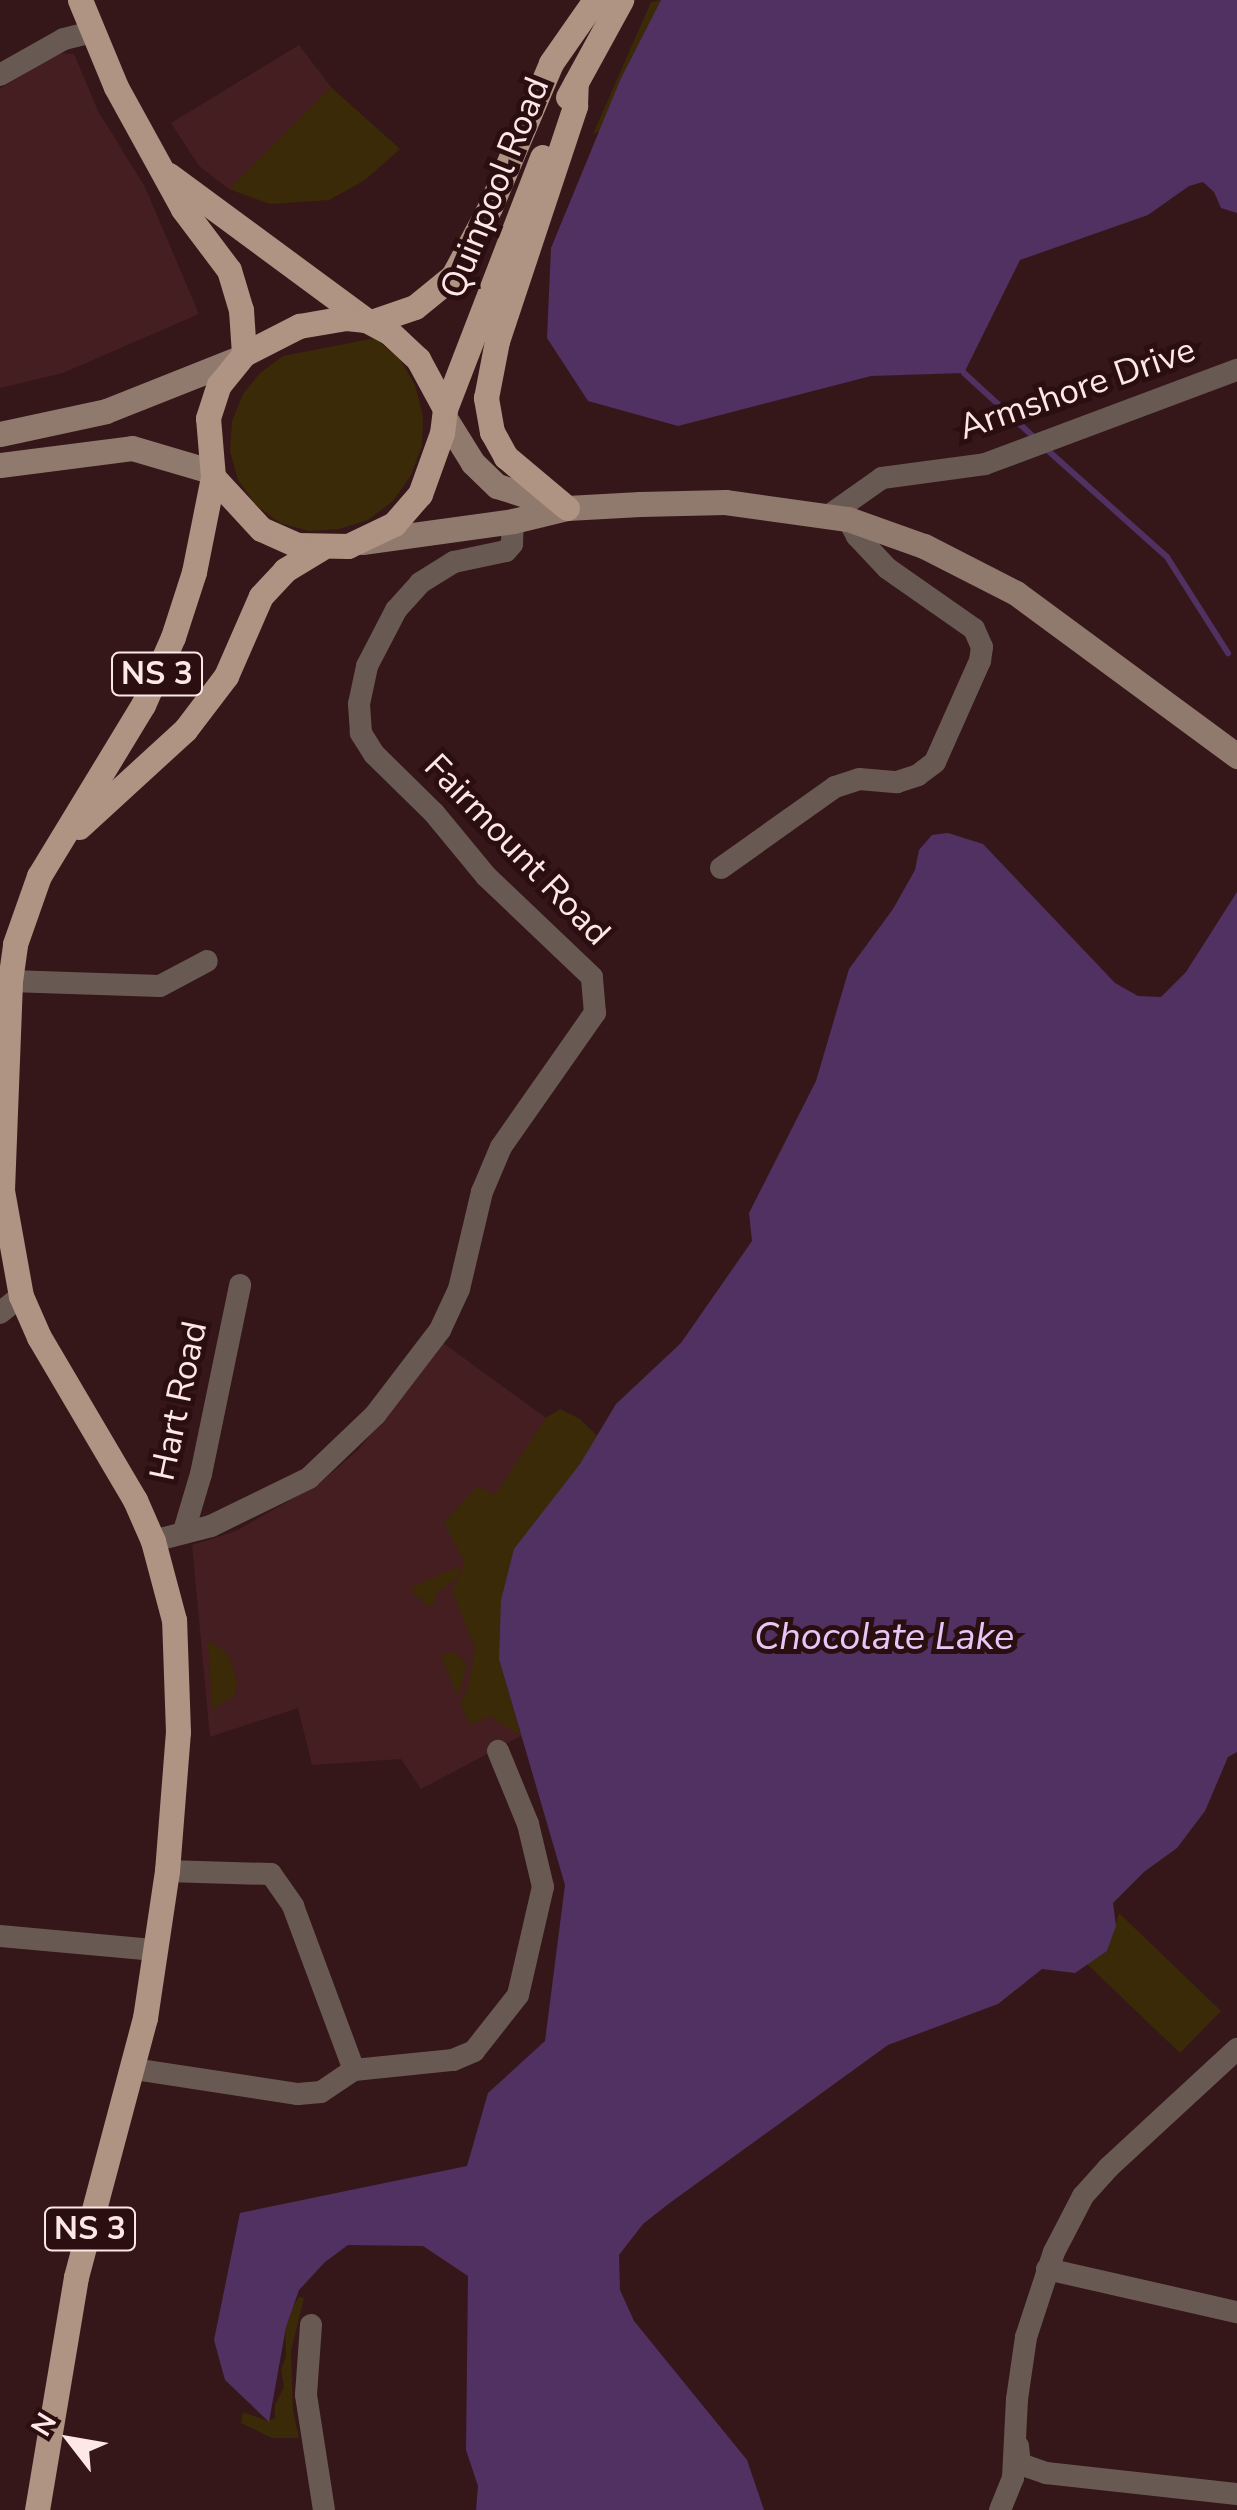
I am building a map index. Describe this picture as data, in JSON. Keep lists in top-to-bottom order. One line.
{"streets":{"main road":["Quinpool Road","NS 3"],"street":["Armshore Drive","Fairmount Road","Hart Road"]},"crossings":[["Quinpool Road","NS 3"],["NS 3","Fairmount Road"],["Fairmount Road","Hart Road"]],"water":["Chocolate Lake"],"north":"top left"}
